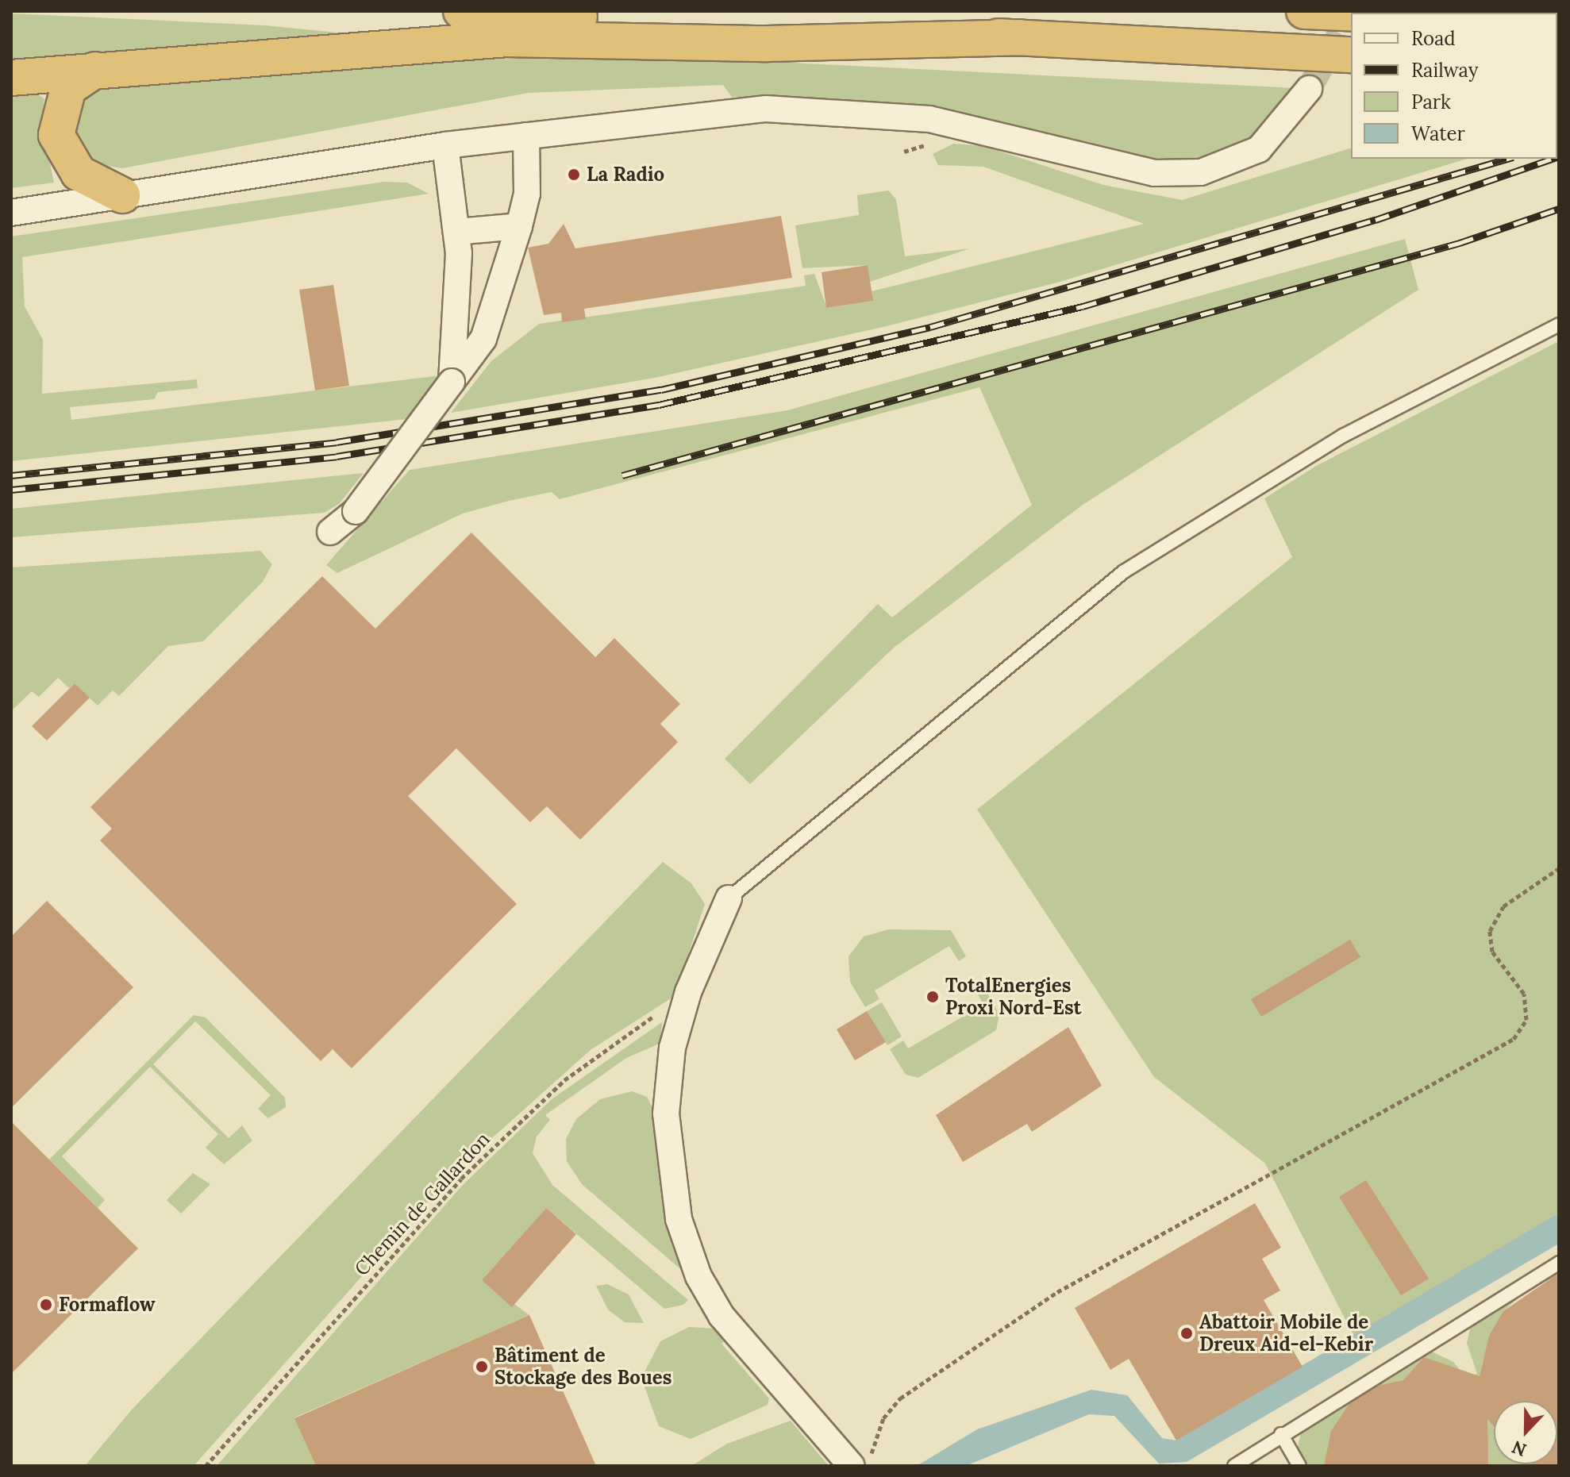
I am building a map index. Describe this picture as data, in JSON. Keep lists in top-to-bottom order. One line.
{"streets":{"path":["Chemin de Gallardon"]},"places":["La Radio","TotalEnergies Proxi Nord-Est","Formaflow","Abattoir Mobile de Dreux Aid-el-Kebir","Bâtiment de Stockage des Boues"],"legend":["Road","Railway","Park","Water"],"north":"bottom"}
